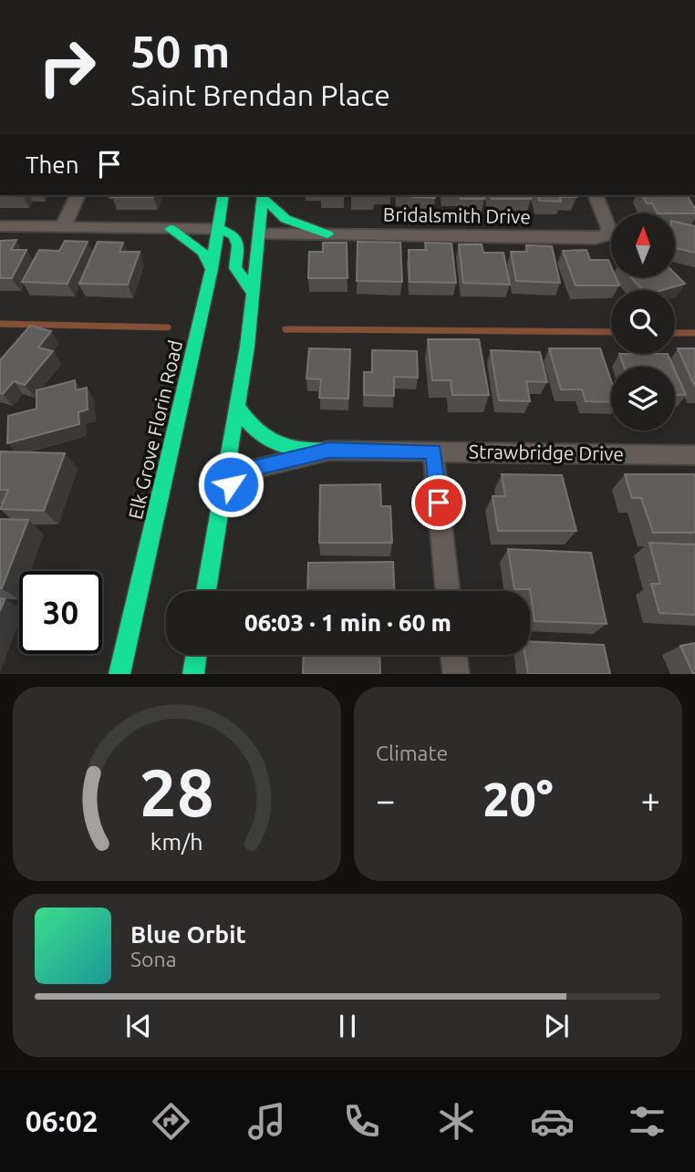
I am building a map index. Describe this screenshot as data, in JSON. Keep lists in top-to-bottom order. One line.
{"streets":{"main road":["Elk Grove Florin Road"],"street":["Bridalsmith Drive","Strawbridge Drive"]},"north":"top","page":{"turn":["50 m","Saint Brendan Place"],"then":"Then","limit":"30","trip":"06:03 · 1 min · 60 m","tile":"Climate","heat":["−","20°","+"],"song":["Blue Orbit","Sona"],"tabs":"06:02","gauge":["28","km/h"]}}
